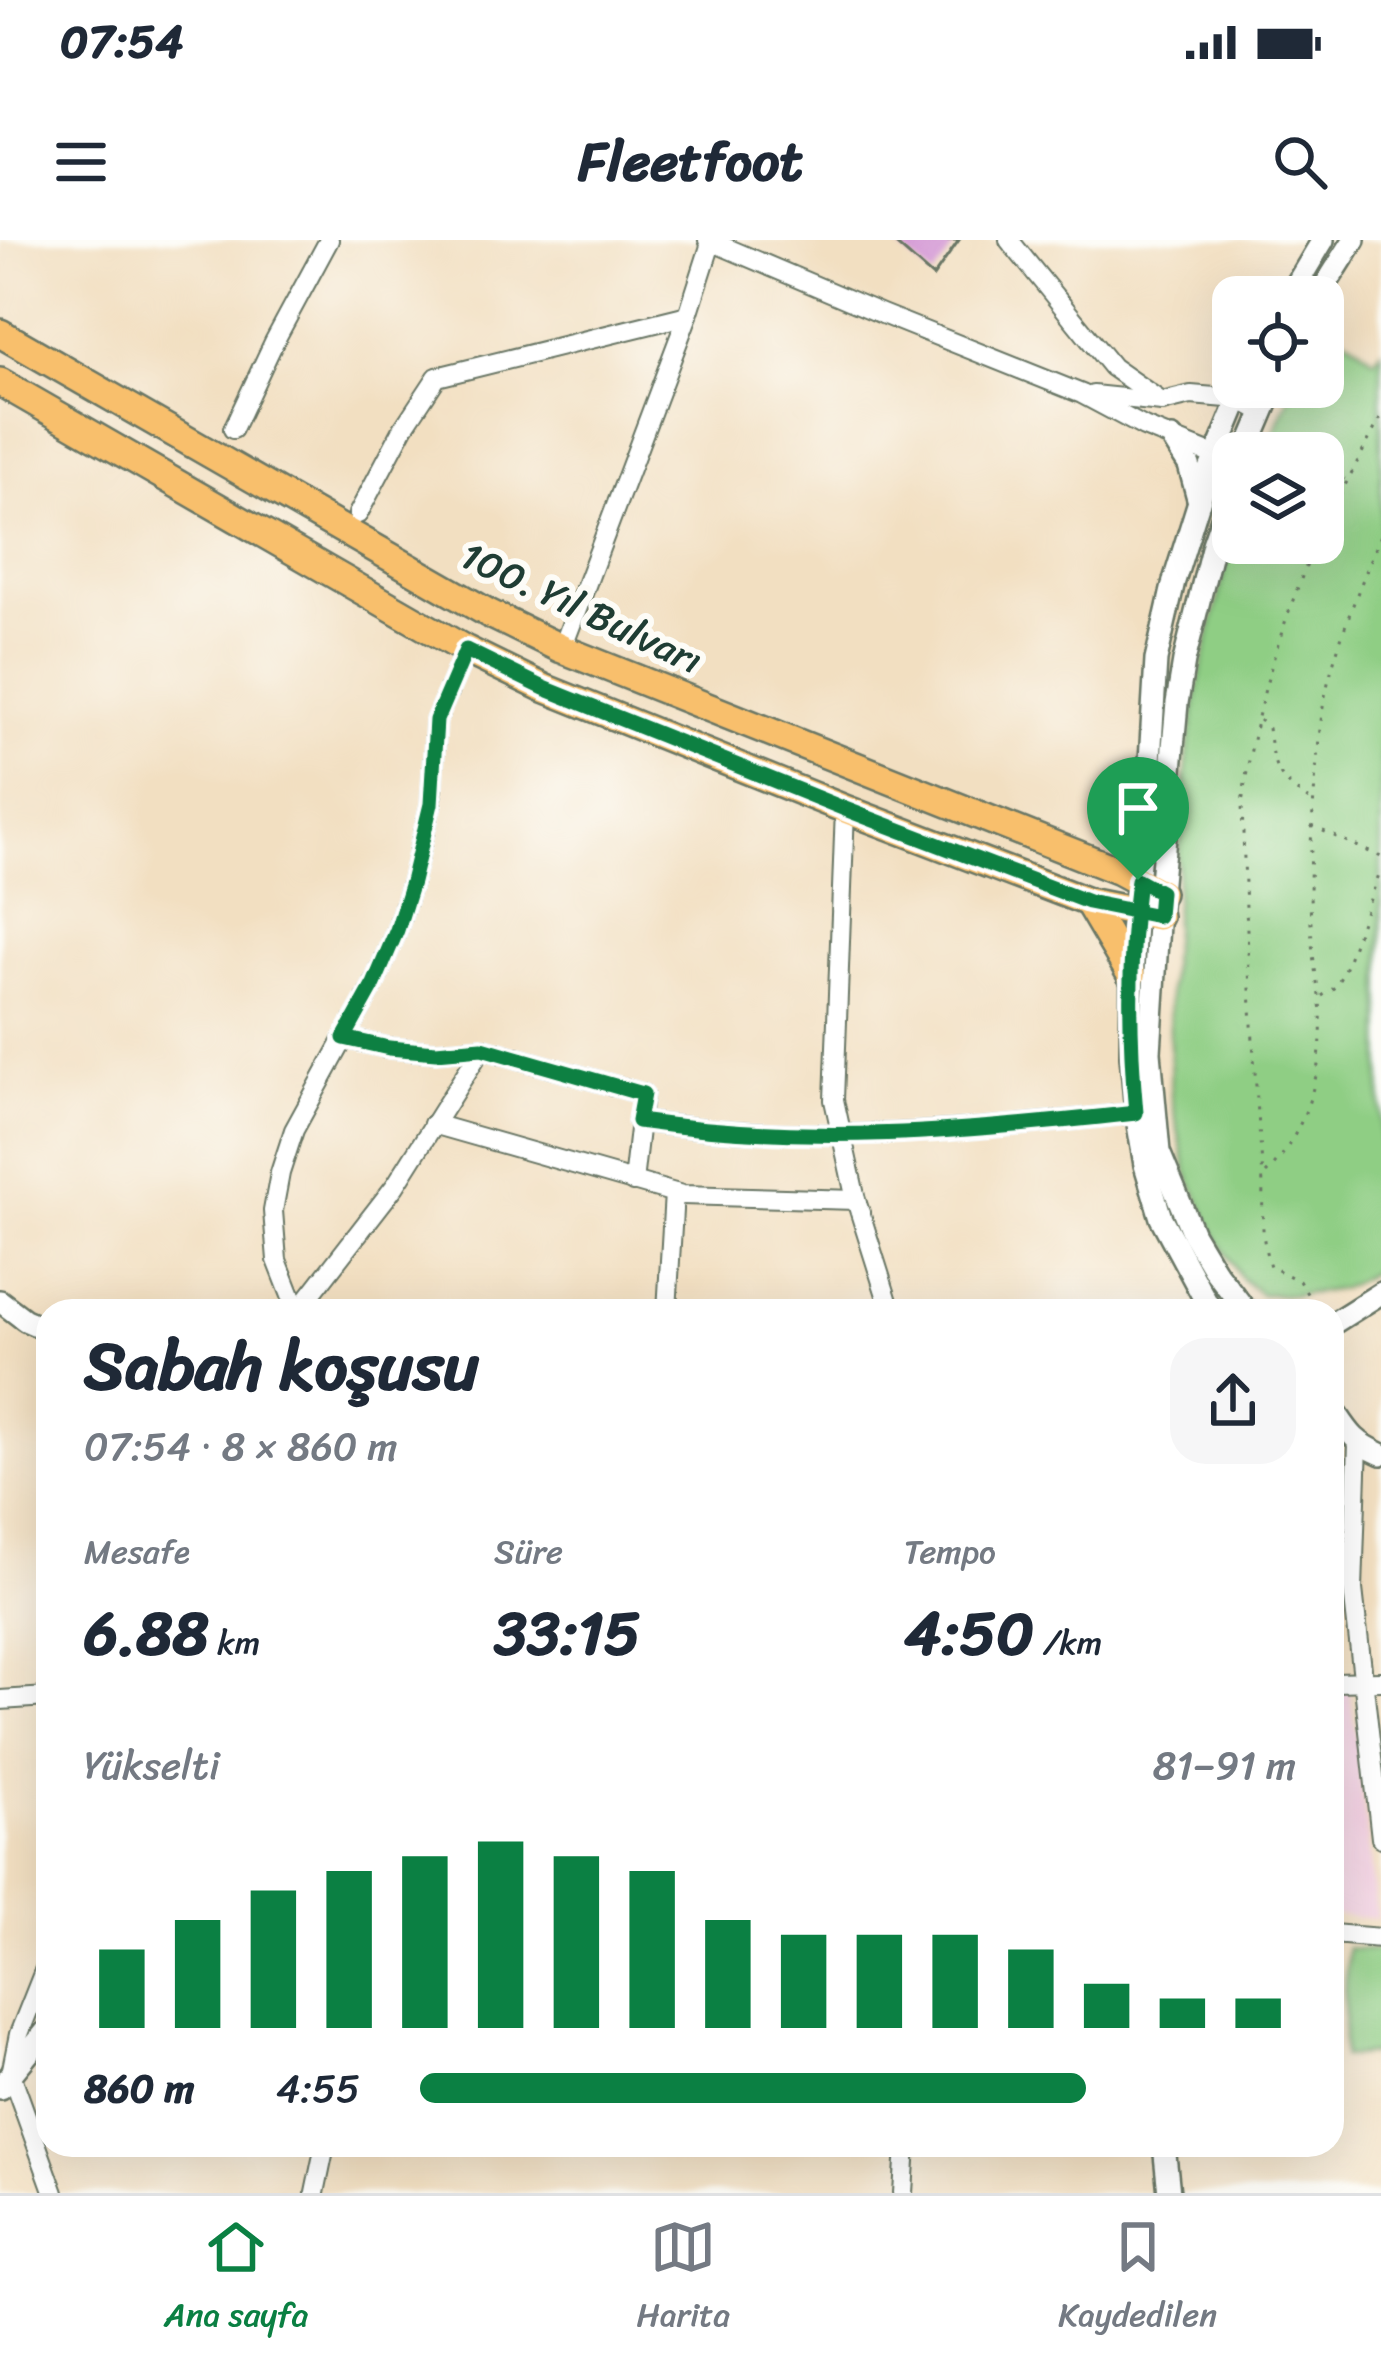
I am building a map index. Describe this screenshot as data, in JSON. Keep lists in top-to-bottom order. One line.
{"streets":{"main road":["100. Yıl Bulvarı"]},"page":{"status":"07:54","header":"Fleetfoot","heading":["Sabah koşusu","07:54 · 8 × 860 m"],"stats":[["Mesafe","6.88 km"],["Süre","33:15"],["Tempo","4:50 /km"]],"chart":["Yükselti","81–91 m"],"list":[{"name":"860 m","note":"4:55"}],"tabs":["Ana sayfa","Harita","Kaydedilen"]}}
